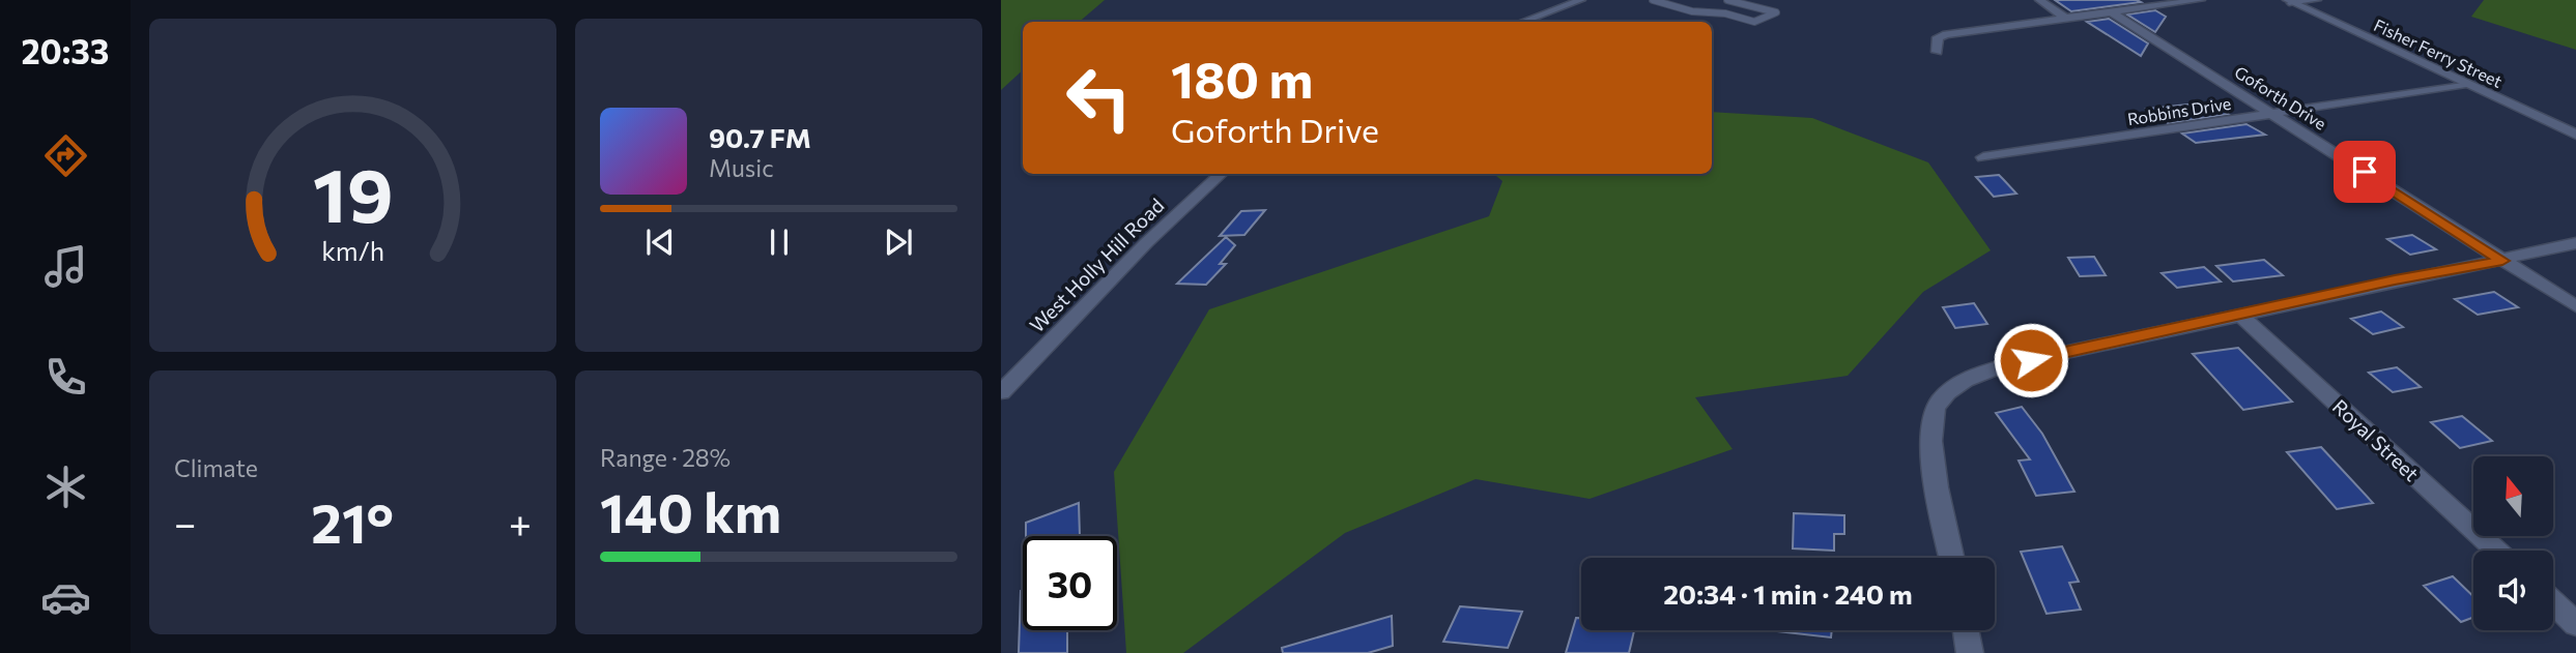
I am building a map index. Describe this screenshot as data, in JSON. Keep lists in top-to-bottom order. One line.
{"streets":{"street":["Fisher Ferry Street","Goforth Drive","Robbins Drive","West Holly Hill Road","Royal Street"]},"crossings":[["Fisher Ferry Street","Robbins Drive"],["Goforth Drive","Robbins Drive"]],"north":"top","page":{"tabs":"20:33","turn":["180 m","Goforth Drive"],"song":["90.7 FM","Music"],"tile":["Climate",["Range · 28%","140 km"]],"heat":["−","21°","+"],"limit":"30","trip":"20:34 · 1 min · 240 m","gauge":["19","km/h"]}}
